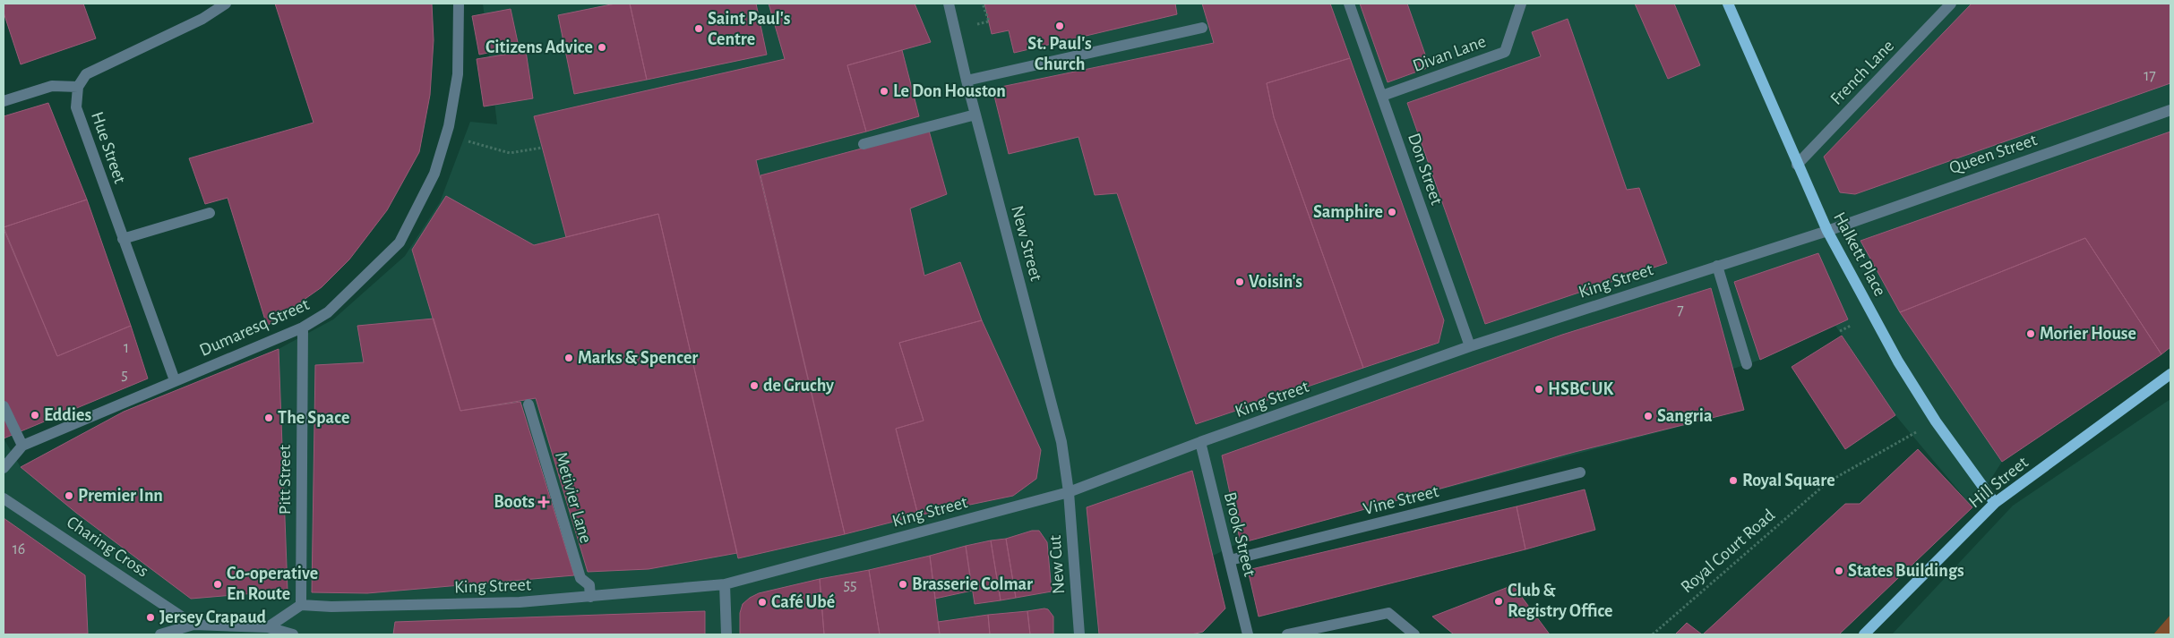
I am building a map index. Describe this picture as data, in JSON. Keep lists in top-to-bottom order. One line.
{"streets":{"main road":["Halkett Place","Hill Street"],"street":["Divan Lane","French Lane","Hue Street","Queen Street","Don Street","New Street","King Street","Dumaresq Street","Pitt Street","Metivier Lane","Vine Street","Brook Street","Charing Cross","New Cut"],"path":["Royal Court Road"]},"crossings":[["Divan Lane","Don Street"],["French Lane","Halkett Place"],["Hue Street","Dumaresq Street"],["Queen Street","Halkett Place"],["Queen Street","King Street"],["Don Street","King Street"],["New Street","King Street"],["New Street","New Cut"],["Halkett Place","King Street"],["Halkett Place","Hill Street"],["Halkett Place","Royal Court Road"],["King Street","Pitt Street"],["King Street","Metivier Lane"],["King Street","Brook Street"],["King Street","New Cut"],["Dumaresq Street","Pitt Street"],["Vine Street","Brook Street"]],"places":{"other":["St. Paul's Church","Saint Paul's Centre","Citizens Advice","Le Don Houston","Samphire","Voisin's","Morier House","Marks & Spencer","de Gruchy","HSBC UK","Eddies","Sangria","The Space","Royal Square","Premier Inn","States Buildings","Co-operative En Route","Brasserie Colmar","Club & Registry Office","Café Ubé","Jersey Crapaud"],"health":["Boots"]},"house_numbers":["17","7","1","5","16","55"]}
